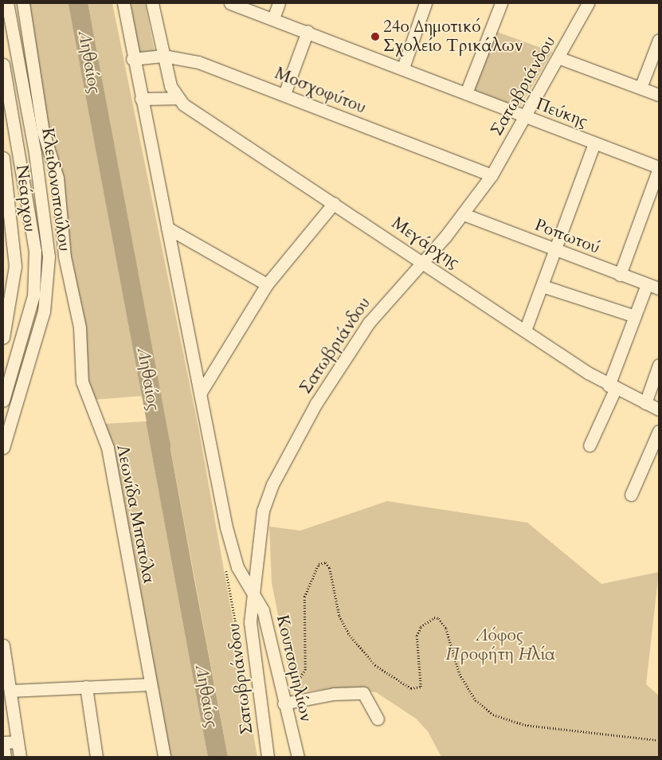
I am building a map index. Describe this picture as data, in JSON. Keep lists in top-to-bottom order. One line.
{"streets":{"street":["Σατωβριάνδου","Μοσχοφύτου","Πεύκης","Κλειδονοπούλου","Νεάρχου","Ροπωτού","Μεγάρχης","Λεωνίδα Μπατόλα","Κουτσομηλίων"]},"crossings":[["Σατωβριάνδου","Μοσχοφύτου"],["Σατωβριάνδου","Πεύκης"],["Σατωβριάνδου","Ροπωτού"],["Σατωβριάνδου","Μεγάρχης"],["Σατωβριάνδου","Κουτσομηλίων"],["Μοσχοφύτου","Κουτσομηλίων"],["Κλειδονοπούλου","Λεωνίδα Μπατόλα"]],"water":["Ληθαίος"],"parks":["Λόφος Προφήτη Ηλία"],"places":["24ο Δημοτικό Σχολείο Τρικάλων"]}
